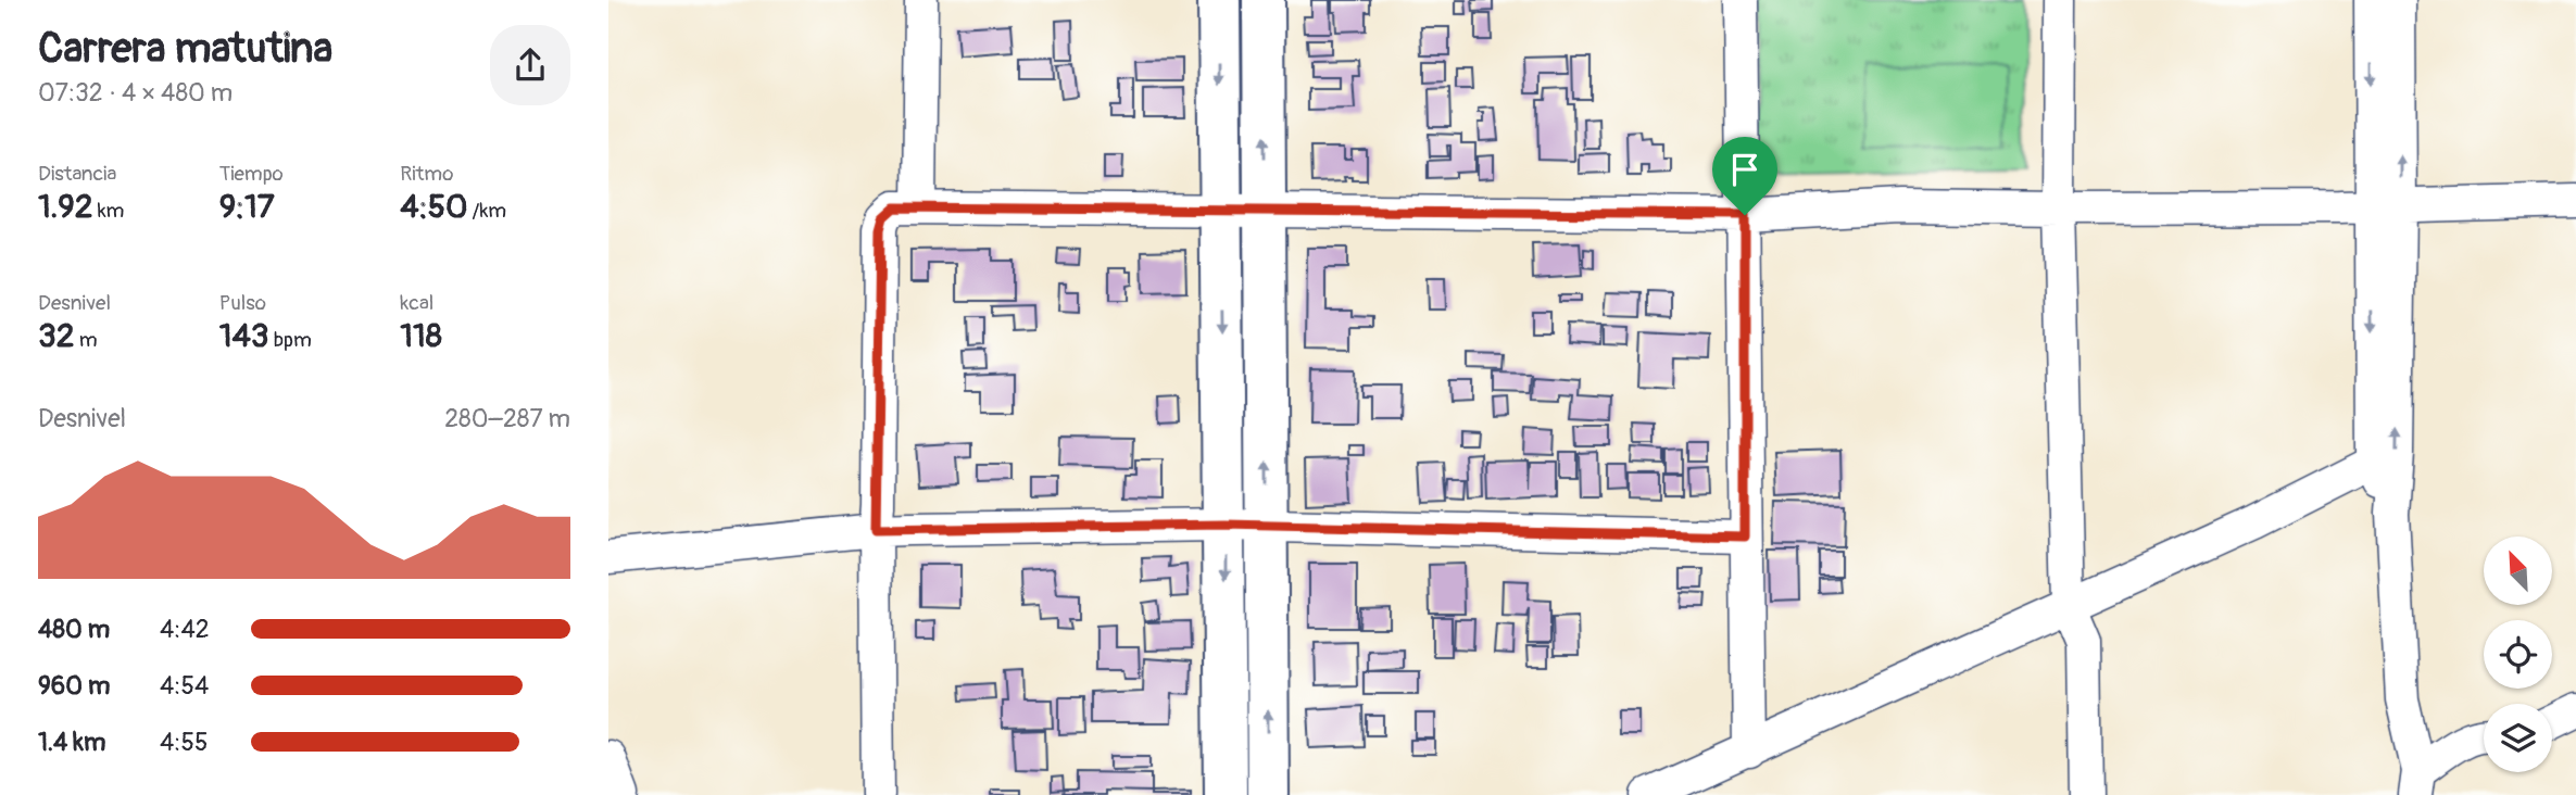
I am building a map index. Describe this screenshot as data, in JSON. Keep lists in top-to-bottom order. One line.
{"north":"top left","page":{"heading":["Carrera matutina","07:32 · 4 × 480 m"],"stats":[["Distancia","1.92 km"],["Tiempo","9:17"],["Ritmo","4:50 /km"],["Desnivel","32 m"],["Pulso","143 bpm"],["kcal","118"]],"chart":["Desnivel","280–287 m"],"list":[{"name":"480 m","note":"4:42"},{"name":"960 m","note":"4:54"},{"name":"1.4 km","note":"4:55"}]}}
